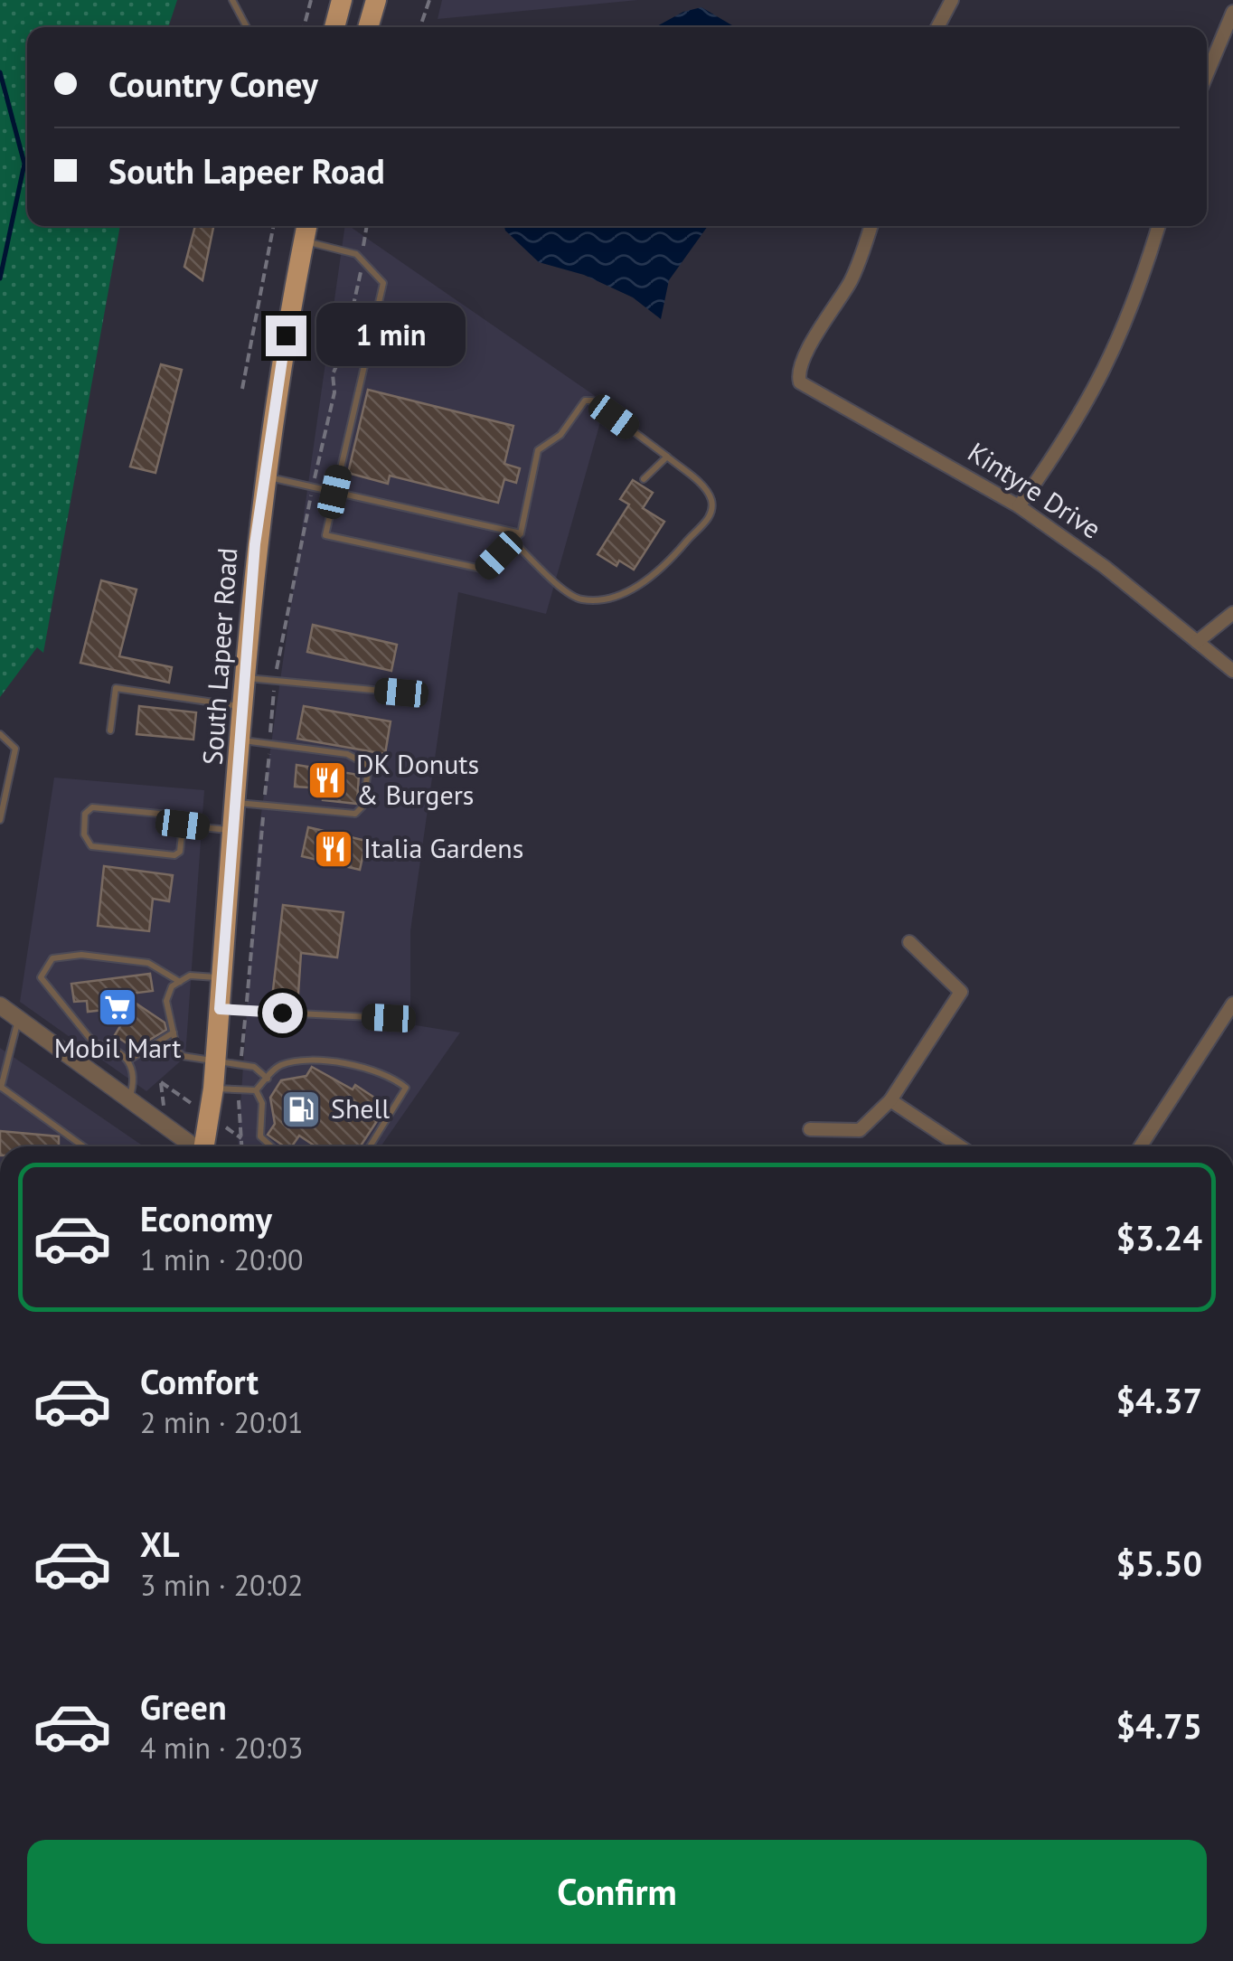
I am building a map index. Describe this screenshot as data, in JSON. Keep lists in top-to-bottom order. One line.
{"streets":{"main road":["South Lapeer Road"],"street":["Kintyre Drive"]},"places":{"restaurant":["DK Donuts & Burgers","Italia Gardens"],"supermarket":["Mobil Mart"],"fuel station":["Shell"]},"page":{"banner":["Country Coney","South Lapeer Road"],"bubble":"1 min","list":[{"name":"Economy","note":"1 min · 20:00","value":"$3.24"},{"name":"Comfort","note":"2 min · 20:01","value":"$4.37"},{"name":"XL","note":"3 min · 20:02","value":"$5.50"},{"name":"Green","note":"4 min · 20:03","value":"$4.75"}],"buttons":"Confirm"}}
